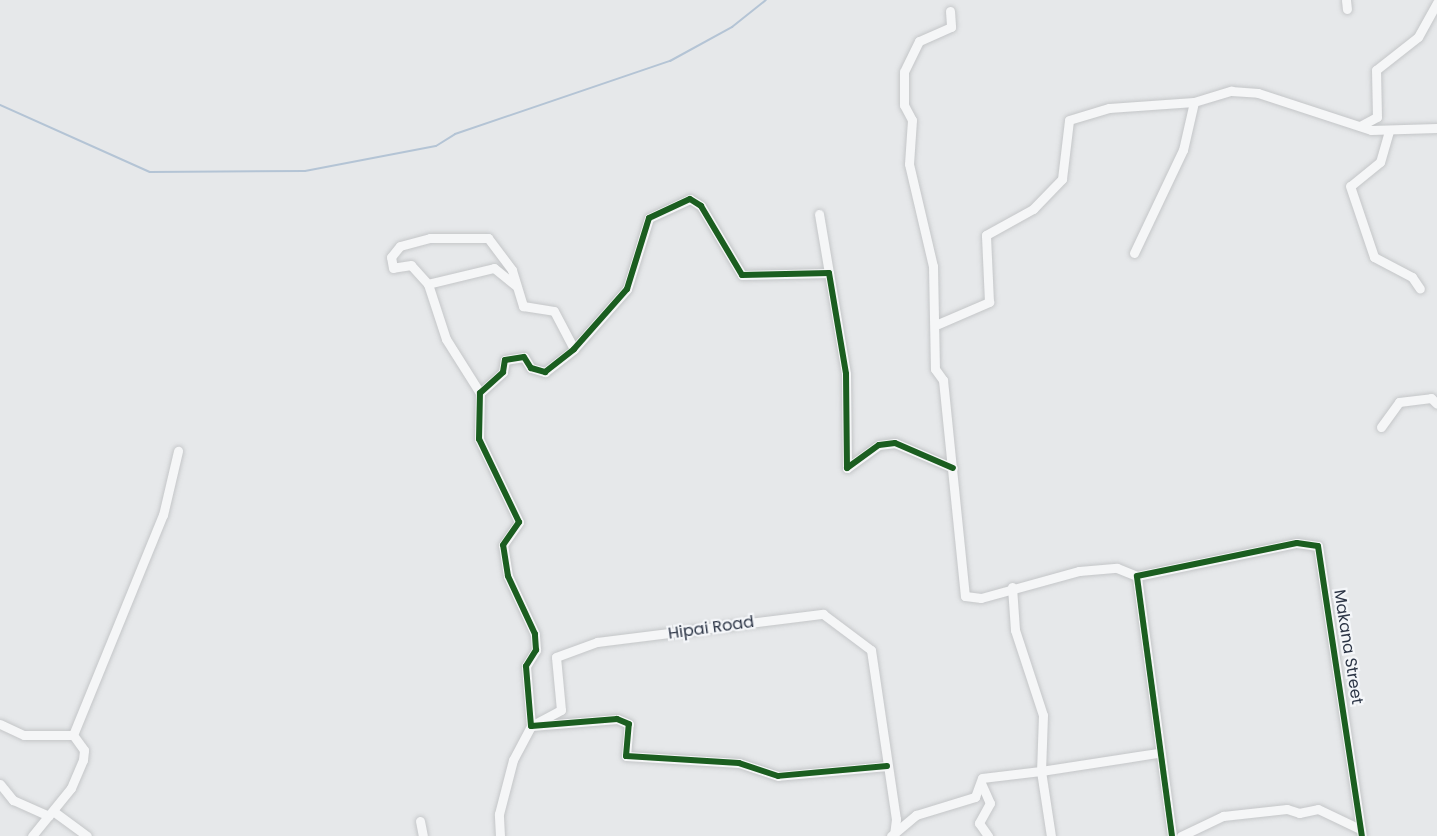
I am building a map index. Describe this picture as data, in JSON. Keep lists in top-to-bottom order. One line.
{"streets":{"street":["Hipai Road","Makana Street"]}}
